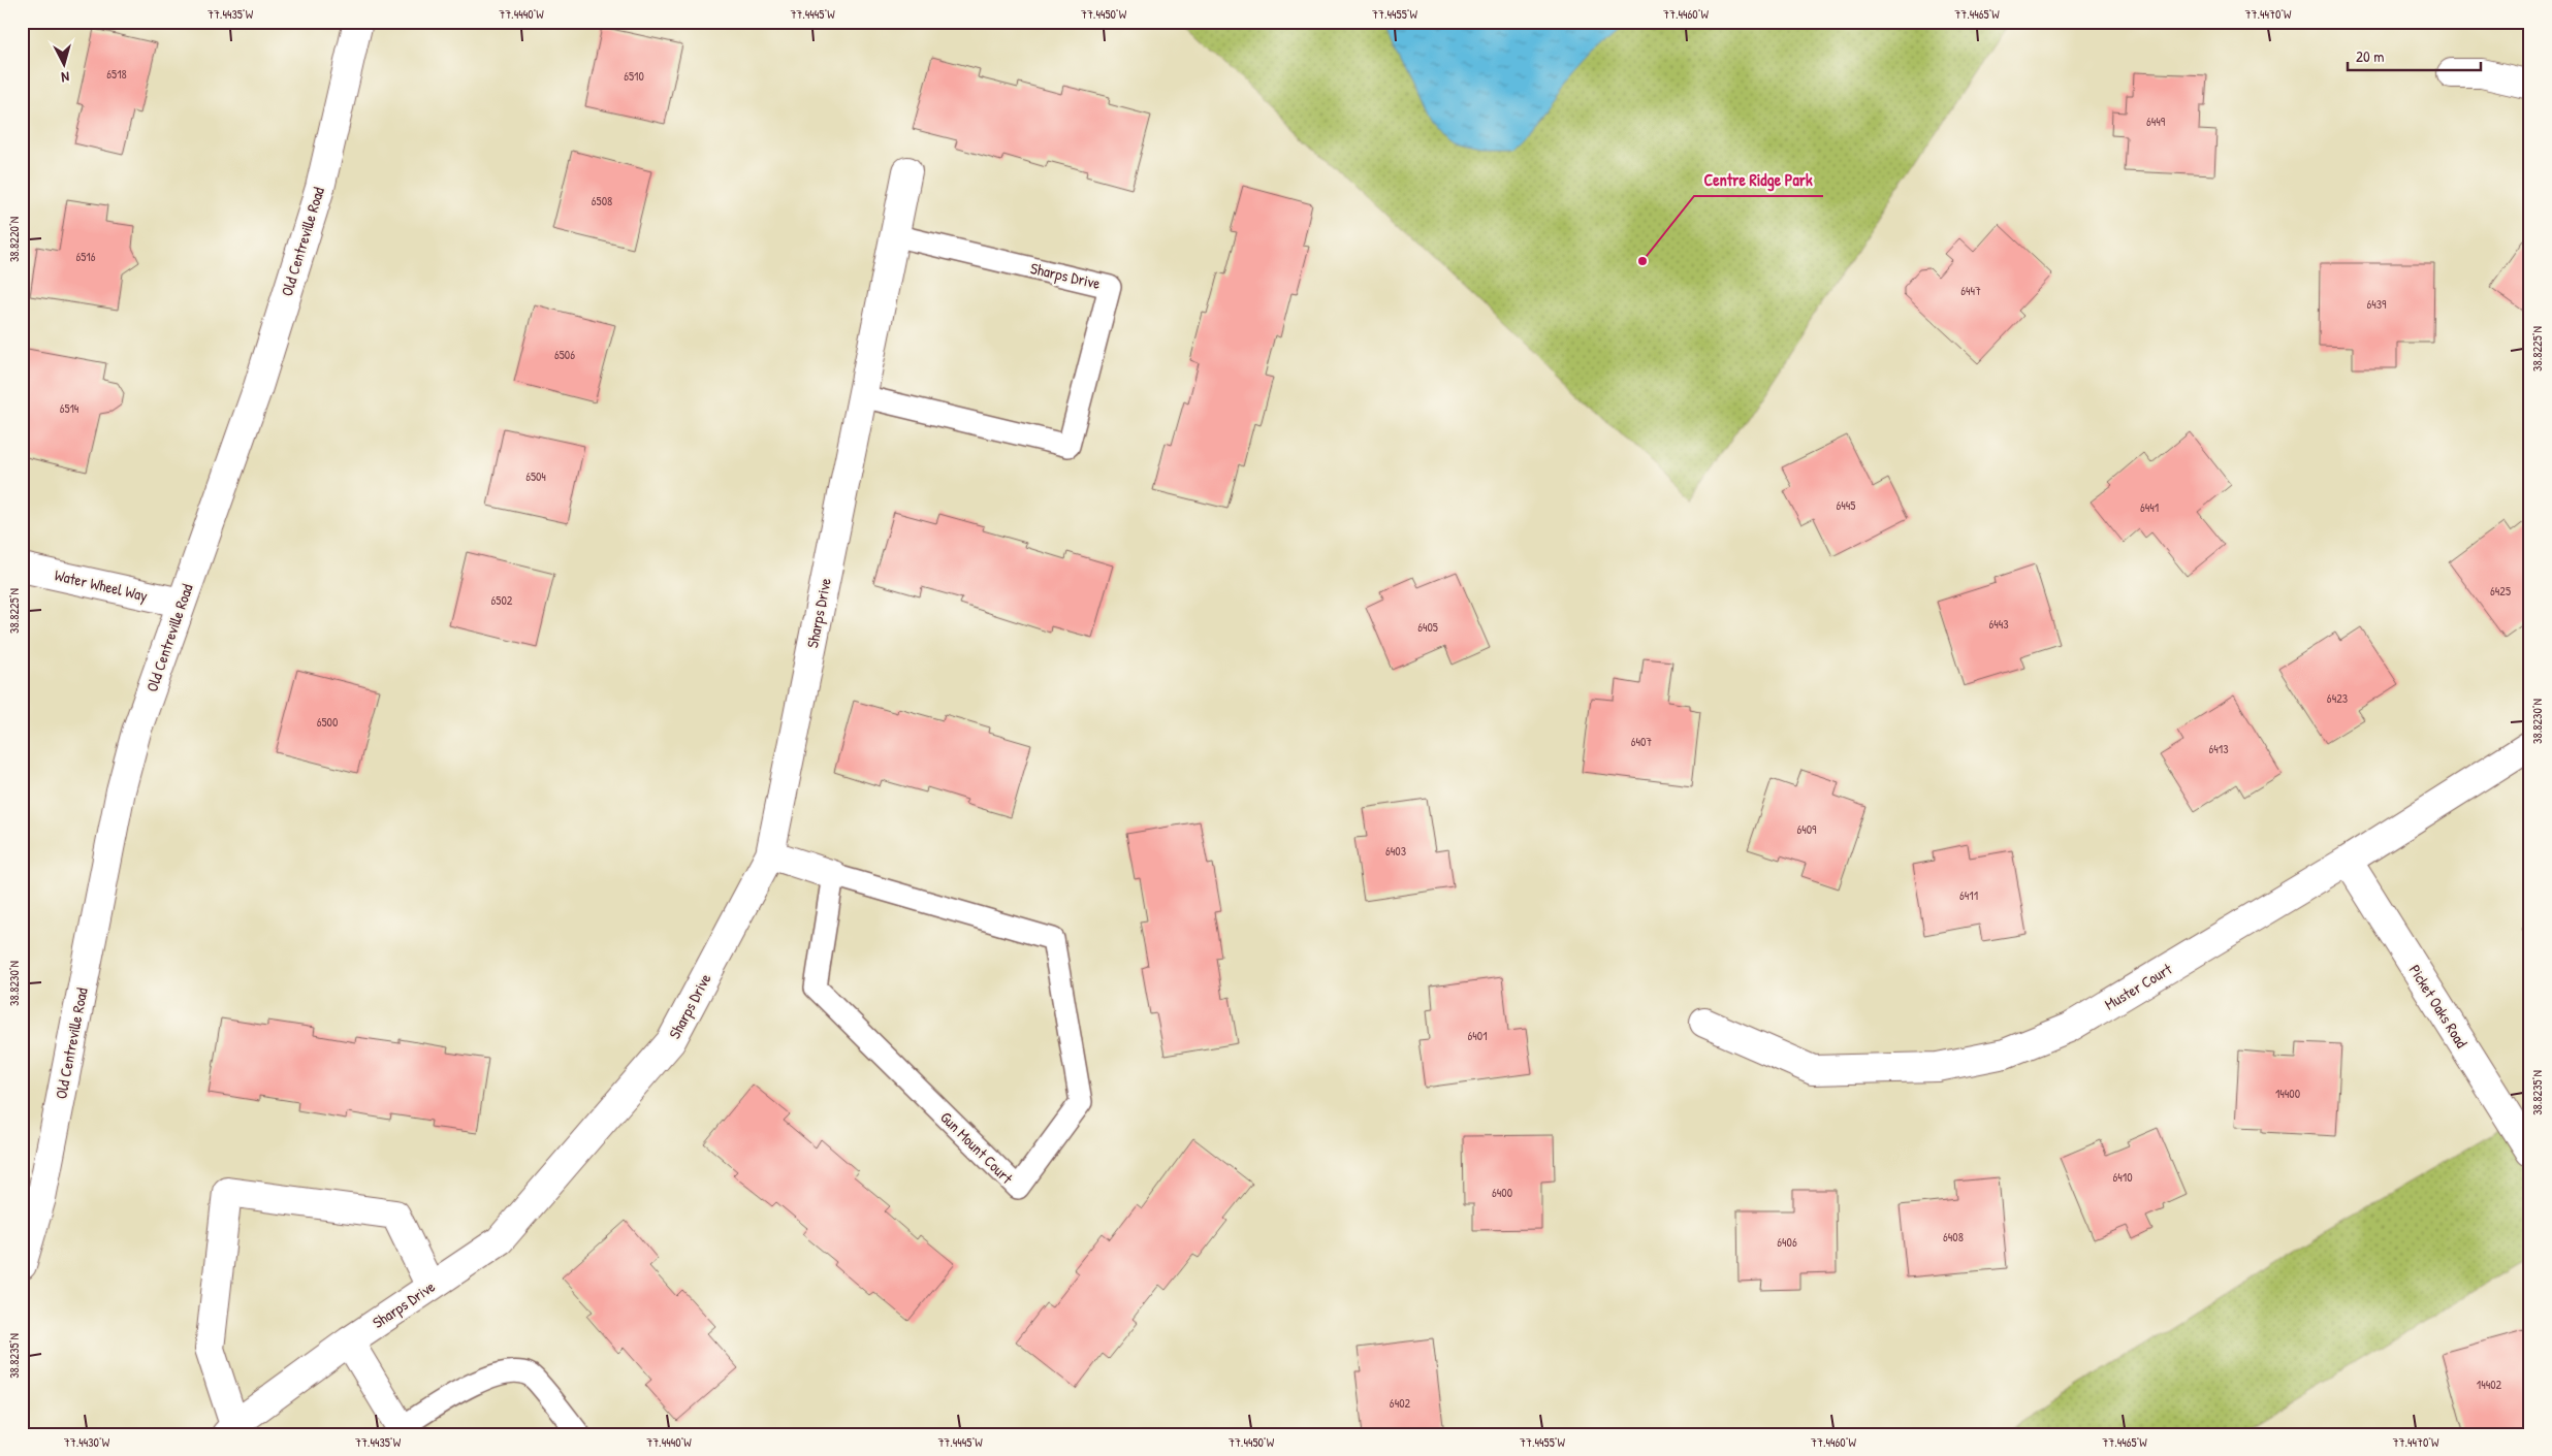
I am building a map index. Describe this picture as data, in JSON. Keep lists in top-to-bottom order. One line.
{"streets":{"street":["Old Centreville Road","Sharps Drive","Water Wheel Way","Muster Court","Picket Oaks Road","Gun Mount Court"]},"crossings":[["Old Centreville Road","Water Wheel Way"],["Sharps Drive","Gun Mount Court"],["Muster Court","Picket Oaks Road"]],"places":["Centre Ridge Park"],"house_numbers":["6518","6510","6449","6508","6516","6447","6439","6506","6514","6504","6445","6441","6425","6502","6443","6405","6423","6500","6407","6413","6409","6403","6411","6401","14400","6410","6400","6408","6406","14402","6402"],"scale_bar":"20 m","north":"bottom","coordinates":["77.4435°W","77.4440°W","77.4445°W","77.4450°W","77.4455°W","77.4460°W","77.4465°W","77.4470°W","38.8220°N","38.8225°N","38.8230°N","38.8235°N","77.4430°W"]}
